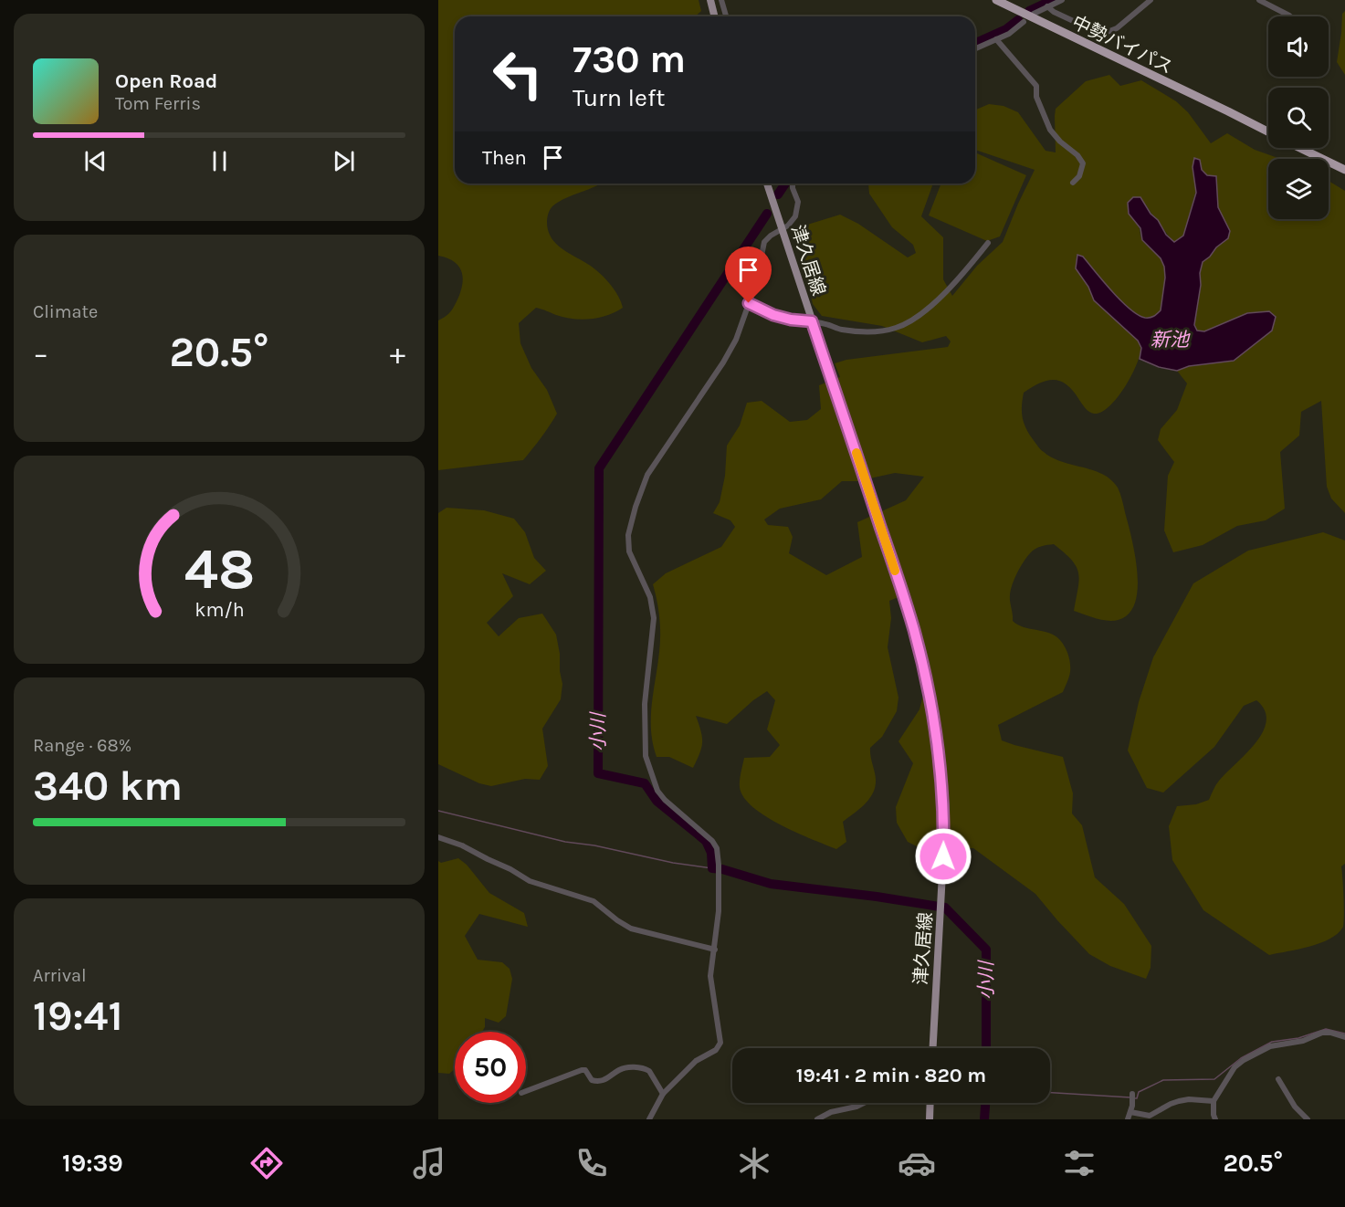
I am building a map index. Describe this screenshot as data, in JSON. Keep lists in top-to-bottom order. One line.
{"streets":{"highway":["中勢バイパス"],"main road":["津久居線"]},"water":["新池","小川"],"page":{"turn":["730 m","Turn left"],"song":["Open Road","Tom Ferris"],"then":"Then","tile":["Climate",["Range · 68%","340 km"],["Arrival","19:41"]],"heat":["−","20.5°","+"],"limit":"50","trip":"19:41 · 2 min · 820 m","tabs":["19:39","20.5°"],"gauge":["48","km/h"]}}
